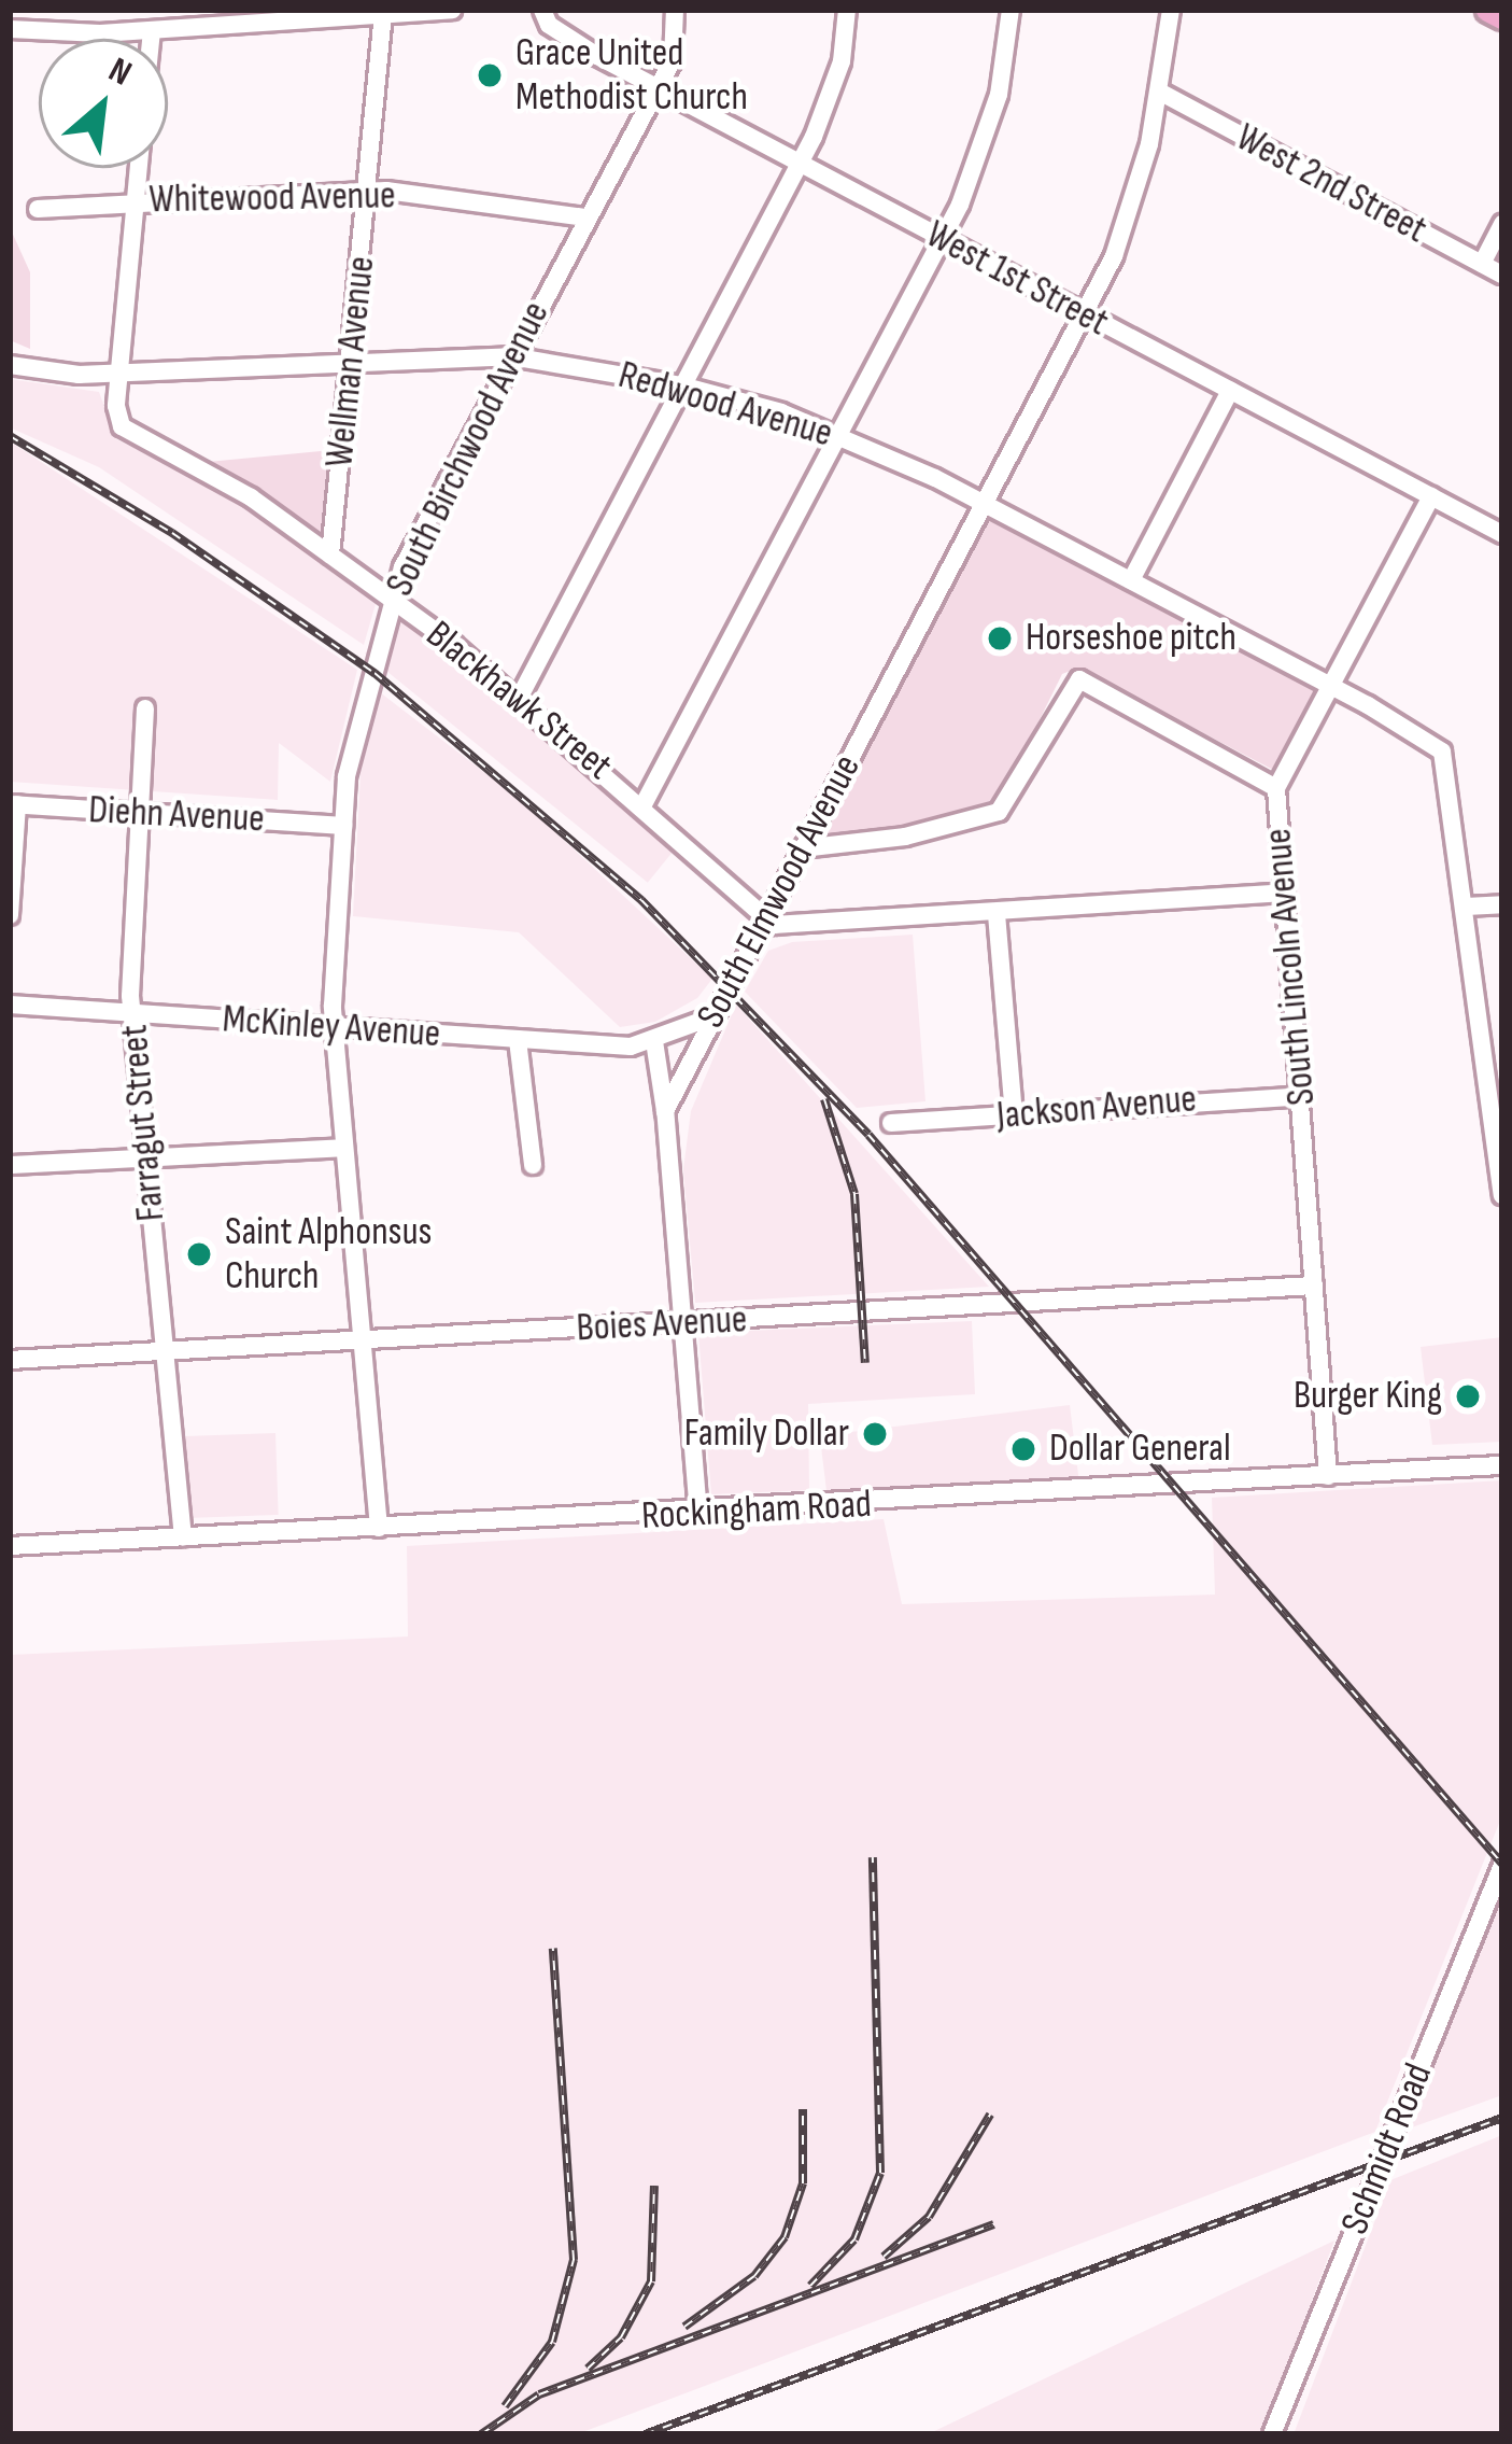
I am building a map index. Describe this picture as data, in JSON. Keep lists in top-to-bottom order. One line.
{"streets":{"street":["West 2nd Street","Whitewood Avenue","West 1st Street","Wellman Avenue","Redwood Avenue","South Birchwood Avenue","Blackhawk Street","Diehn Avenue","South Elmwood Avenue","South Lincoln Avenue","McKinley Avenue","Jackson Avenue","Farragut Street","Boies Avenue","Rockingham Road","Schmidt Road"]},"crossings":[["West 2nd Street","South Elmwood Avenue"],["Whitewood Avenue","Wellman Avenue"],["Whitewood Avenue","South Birchwood Avenue"],["West 1st Street","South Birchwood Avenue"],["West 1st Street","South Elmwood Avenue"],["West 1st Street","South Lincoln Avenue"],["Wellman Avenue","Redwood Avenue"],["Wellman Avenue","Blackhawk Street"],["Redwood Avenue","South Birchwood Avenue"],["Redwood Avenue","Blackhawk Street"],["Redwood Avenue","South Elmwood Avenue"],["Redwood Avenue","South Lincoln Avenue"],["South Birchwood Avenue","Blackhawk Street"],["South Birchwood Avenue","Diehn Avenue"],["South Birchwood Avenue","McKinley Avenue"],["South Birchwood Avenue","Boies Avenue"],["South Birchwood Avenue","Rockingham Road"],["Blackhawk Street","South Elmwood Avenue"],["Diehn Avenue","Farragut Street"],["South Elmwood Avenue","McKinley Avenue"],["South Lincoln Avenue","Jackson Avenue"],["South Lincoln Avenue","Boies Avenue"],["South Lincoln Avenue","Rockingham Road"],["McKinley Avenue","Farragut Street"],["Farragut Street","Boies Avenue"],["Farragut Street","Rockingham Road"]],"places":["Grace United Methodist Church","Horseshoe pitch","Saint Alphonsus Church","Burger King","Family Dollar","Dollar General"],"north":"top right"}
